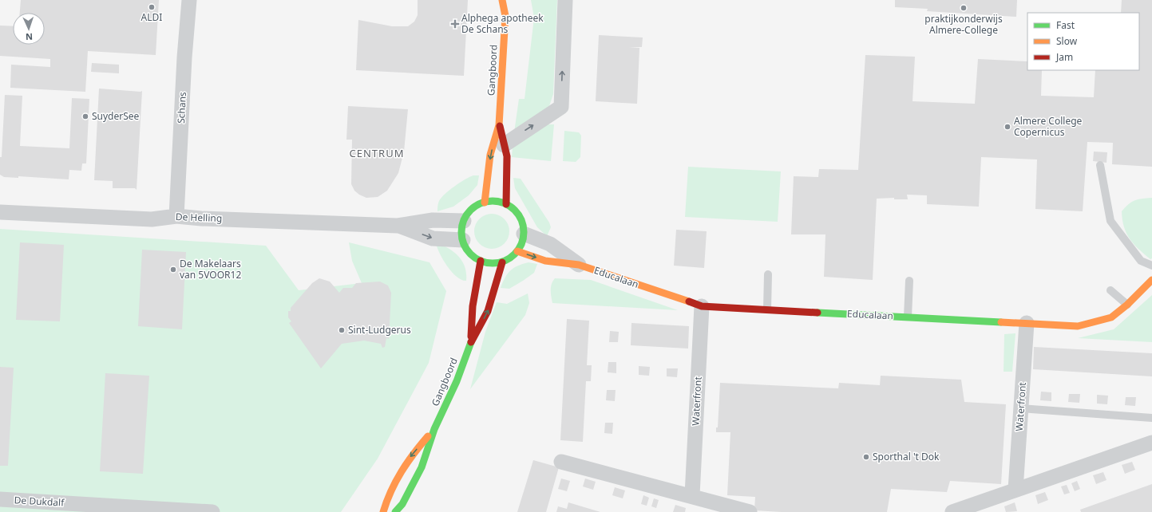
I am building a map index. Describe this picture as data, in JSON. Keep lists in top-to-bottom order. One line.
{"streets":{"main road":["Gangboord","Educalaan"],"street":["Schans","De Helling","Waterfront","De Dukdalf"]},"crossings":[["Gangboord","De Helling"],["Gangboord","Educalaan"],["Schans","De Helling"],["De Helling","Educalaan"],["Educalaan","Waterfront"]],"districts":["CENTRUM"],"places":{"other":["ALDI","praktijkonderwijs Almere-College","SuyderSee","Almere College Copernicus","De Makelaars van 5VOOR12","Sint-Ludgerus","Sporthal 't Dok"],"health":["Alphega apotheek De Schans"]},"legend":["Fast","Slow","Jam"],"north":"bottom"}
